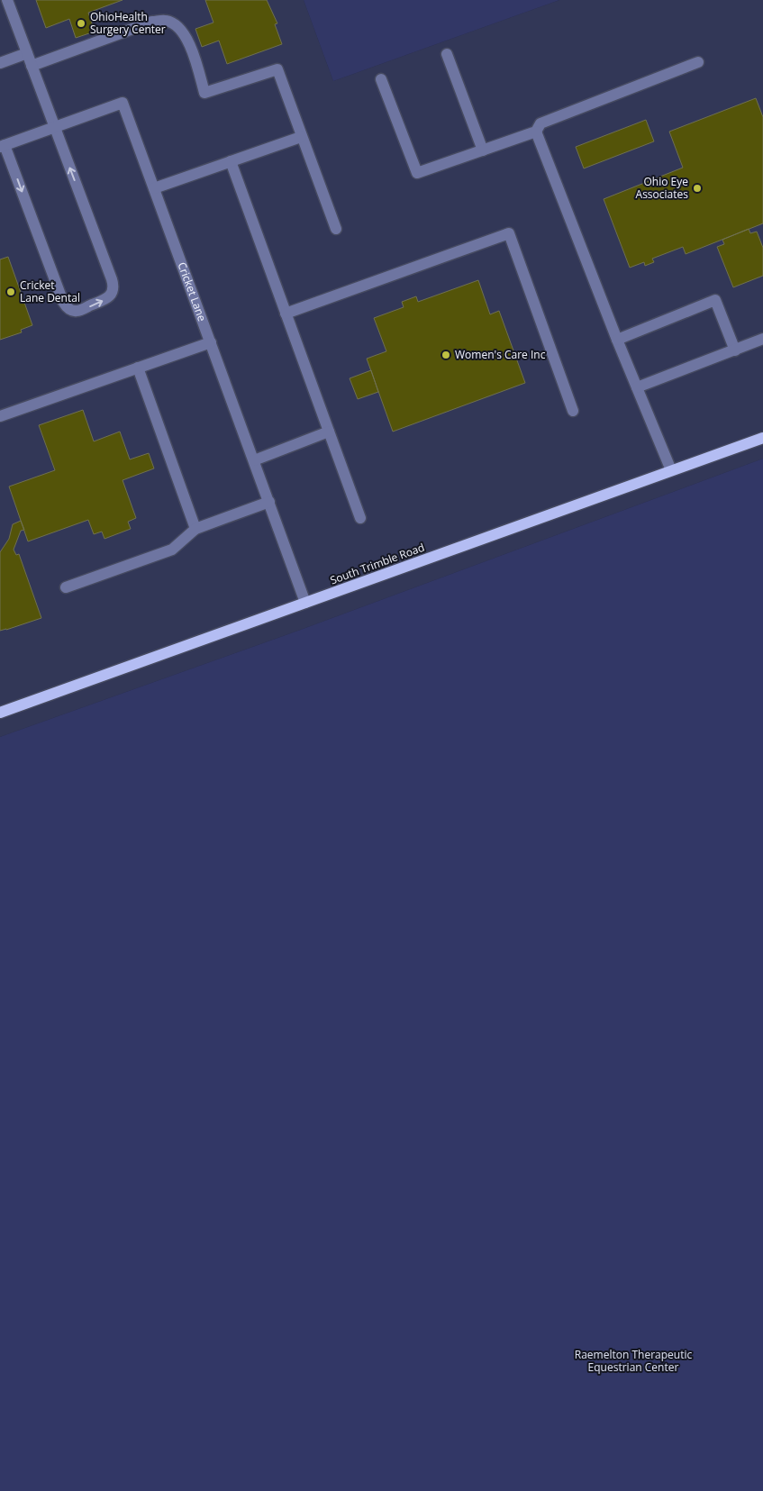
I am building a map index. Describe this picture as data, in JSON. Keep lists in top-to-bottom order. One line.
{"streets":{"main road":["South Trimble Road"],"street":["Cricket Lane"]},"crossings":[["Cricket Lane","South Trimble Road"]],"parks":["Raemelton Therapeutic Equestrian Center"],"places":["OhioHealth Surgery Center","Ohio Eye Associates","Cricket Lane Dental","Women's Care Inc"]}
